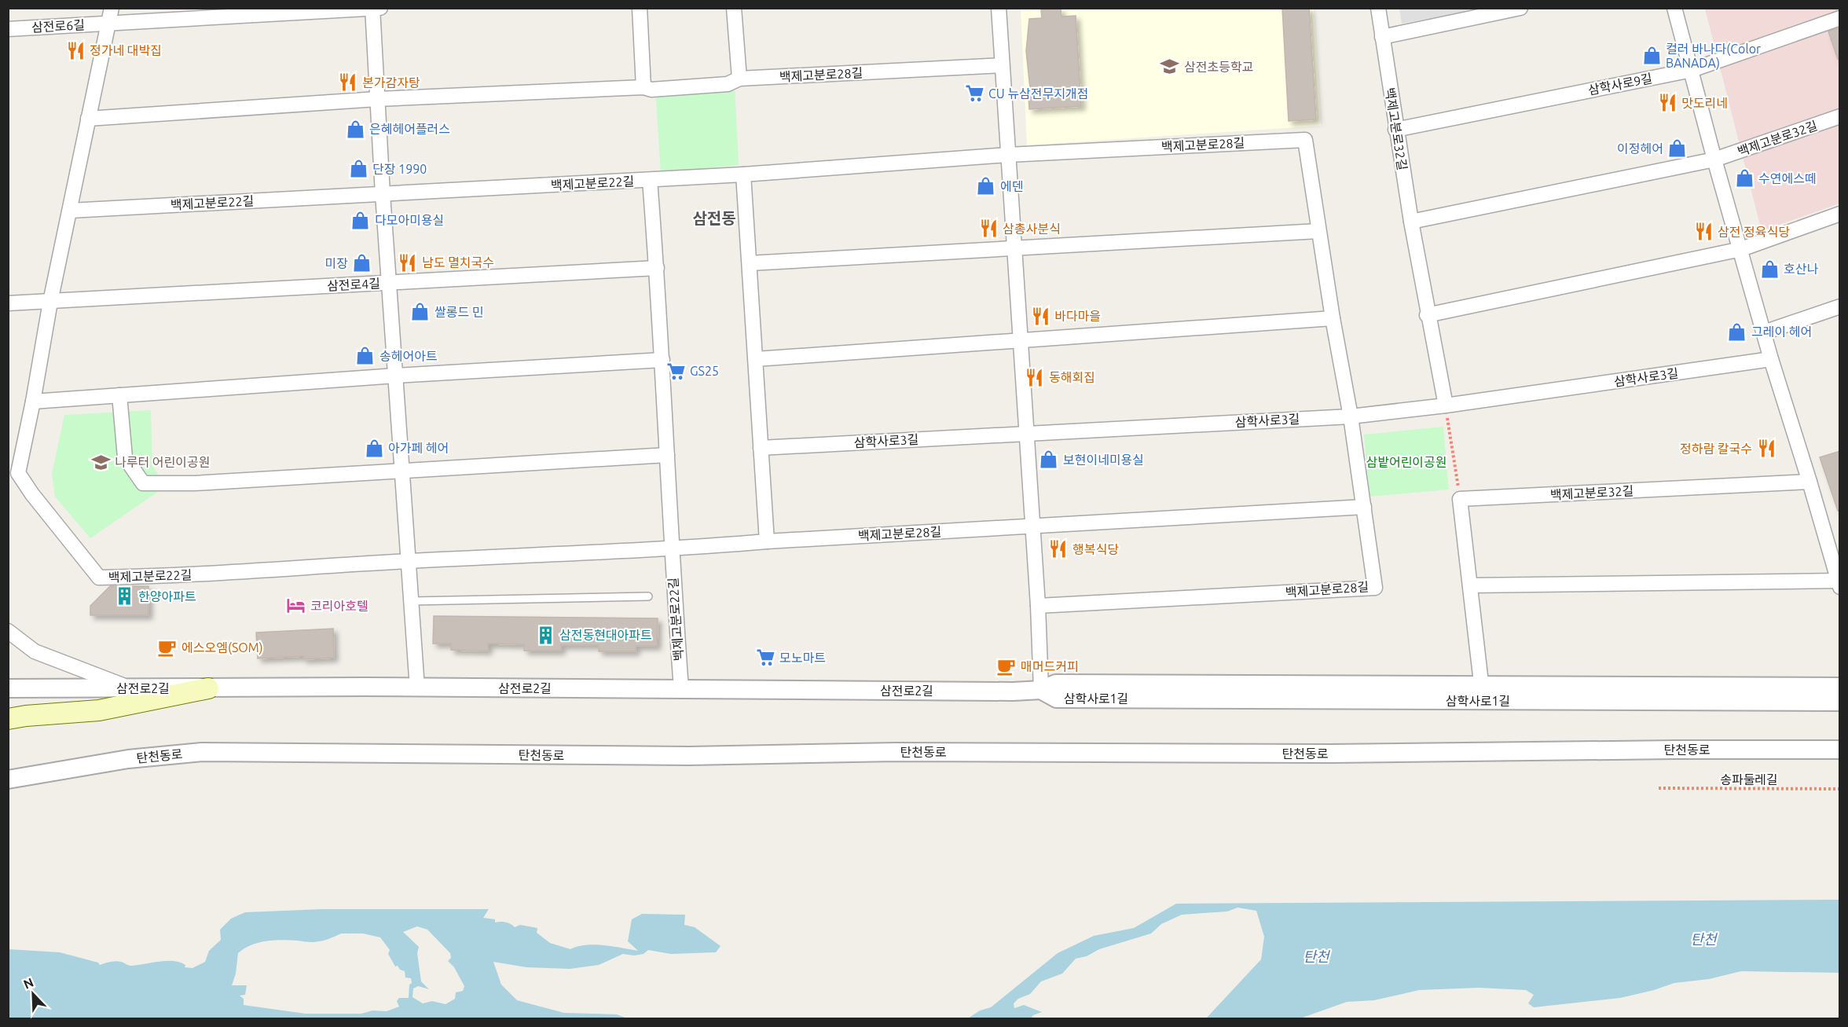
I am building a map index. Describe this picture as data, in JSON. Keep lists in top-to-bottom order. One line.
{"streets":{"street":["삼전로6길","백제고분로28길","삼학사로9길","백제고분로32길","백제고분로22길","삼전로4길","삼학사로3길","삼전로2길","삼학사로1길","탄천동로"],"path":["송파둘레길"]},"crossings":[["백제고분로28길","백제고분로22길"],["백제고분로28길","삼학사로3길"],["삼학사로9길","백제고분로32길"],["백제고분로32길","삼학사로3길"],["백제고분로22길","삼전로4길"],["백제고분로22길","삼전로2길"],["삼전로2길","삼학사로1길"]],"districts":["삼전동"],"water":["탄천"],"parks":["삼밭어린이공원"],"places":{"restaurant":["정가네 대박집","본가감자탕","맛도리네","삼총사분식","삼전 정육식당","남도 멸치국수","바다마을","동해회집","정하람 칼국수","행복식당"],"shop":["컬러 바나다(Color BANADA)","은혜헤어플러스","이정헤어","단장 1990","수연에스떼","에덴","다모아미용실","미장","호산나","쌀롱드 민","그레이 헤어","송헤어아트","아가페 헤어","보현이네미용실"],"school or university":["삼전초등학교","나루터 어린이공원"],"supermarket":["CU 뉴삼전무지개점","GS25","모노마트"],"building":["한양아파트","삼전동현대아파트"],"hotel":["코리아호텔"],"cafe":["에스오엠(SOM)","매머드커피"]},"north":"top left"}
